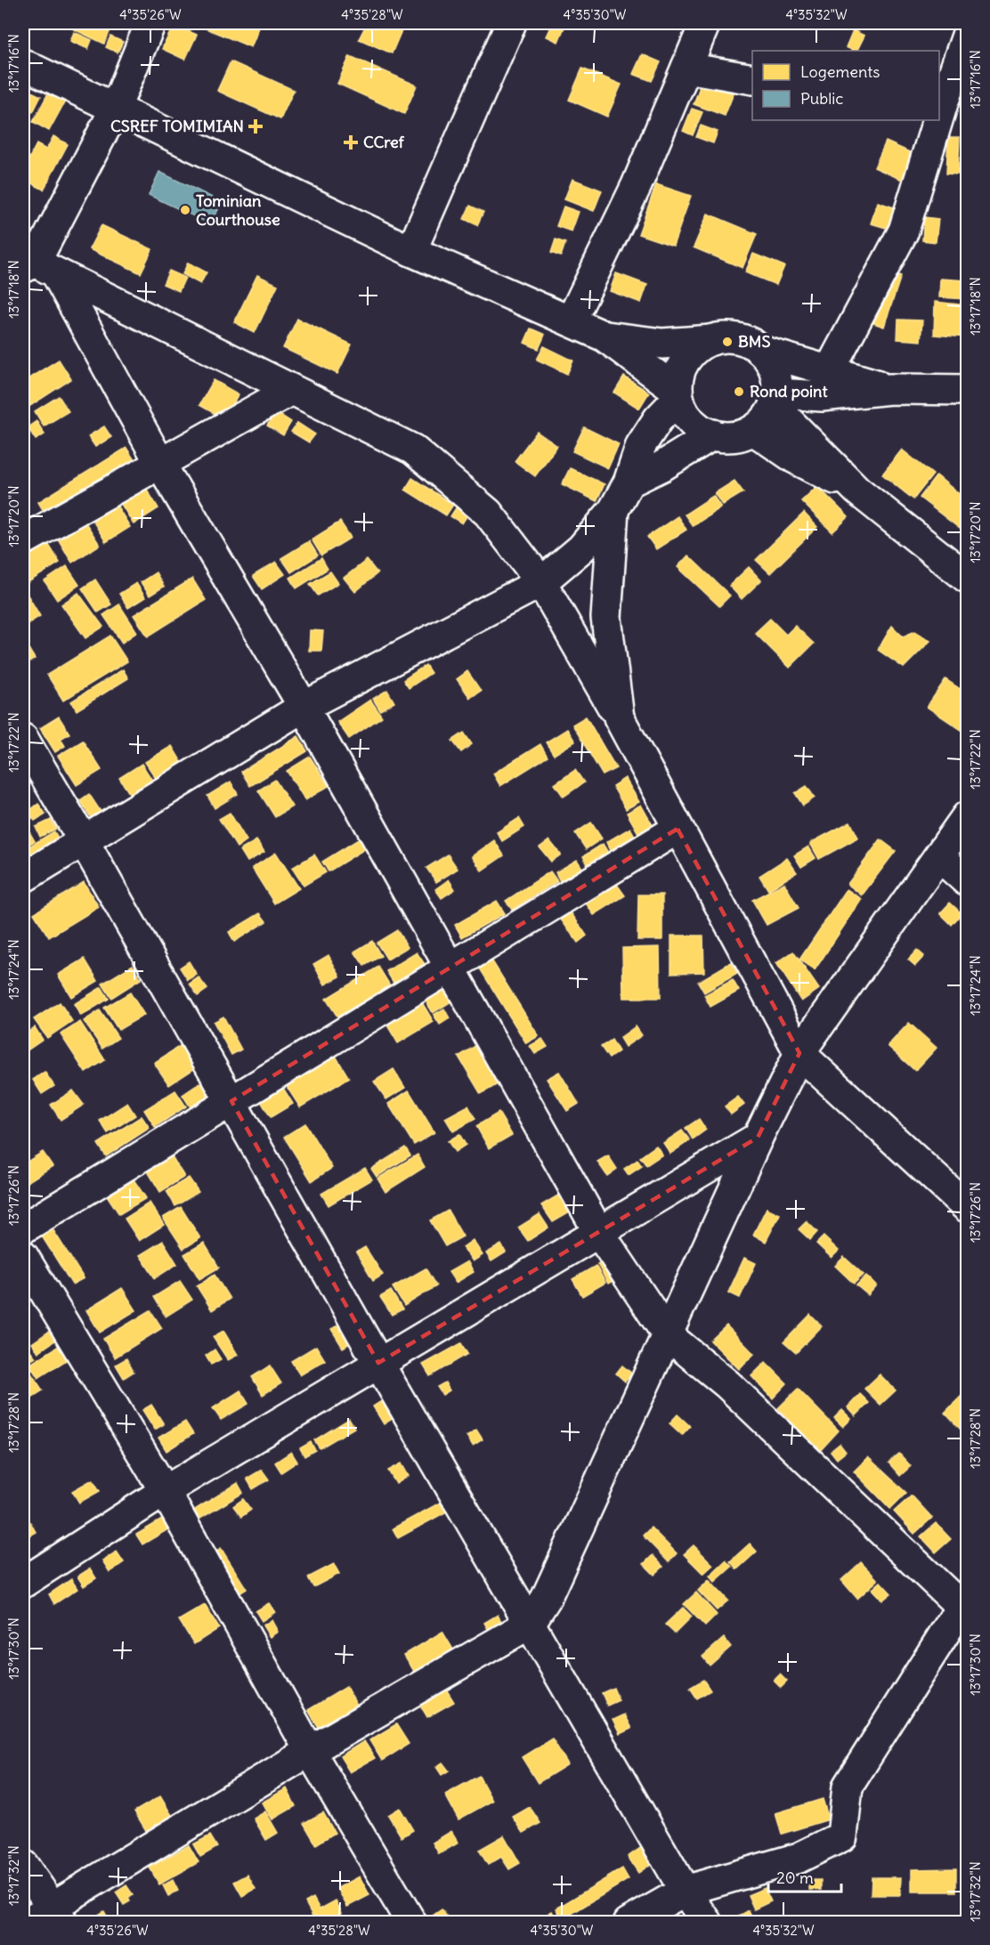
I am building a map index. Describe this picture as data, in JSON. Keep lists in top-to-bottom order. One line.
{"places":{"health":["CSREF TOMIMIAN","CCref"],"other":["Tominian Courthouse","BMS","Rond point"]},"legend":["Logements","Public"],"scale_bar":"20 m","coordinates":["4°35'26\"W","4°35'28\"W","4°35'30\"W","4°35'32\"W","13°17'16\"N","13°17'18\"N","13°17'20\"N","13°17'22\"N","13°17'24\"N","13°17'26\"N","13°17'28\"N","13°17'30\"N","13°17'32\"N"]}
